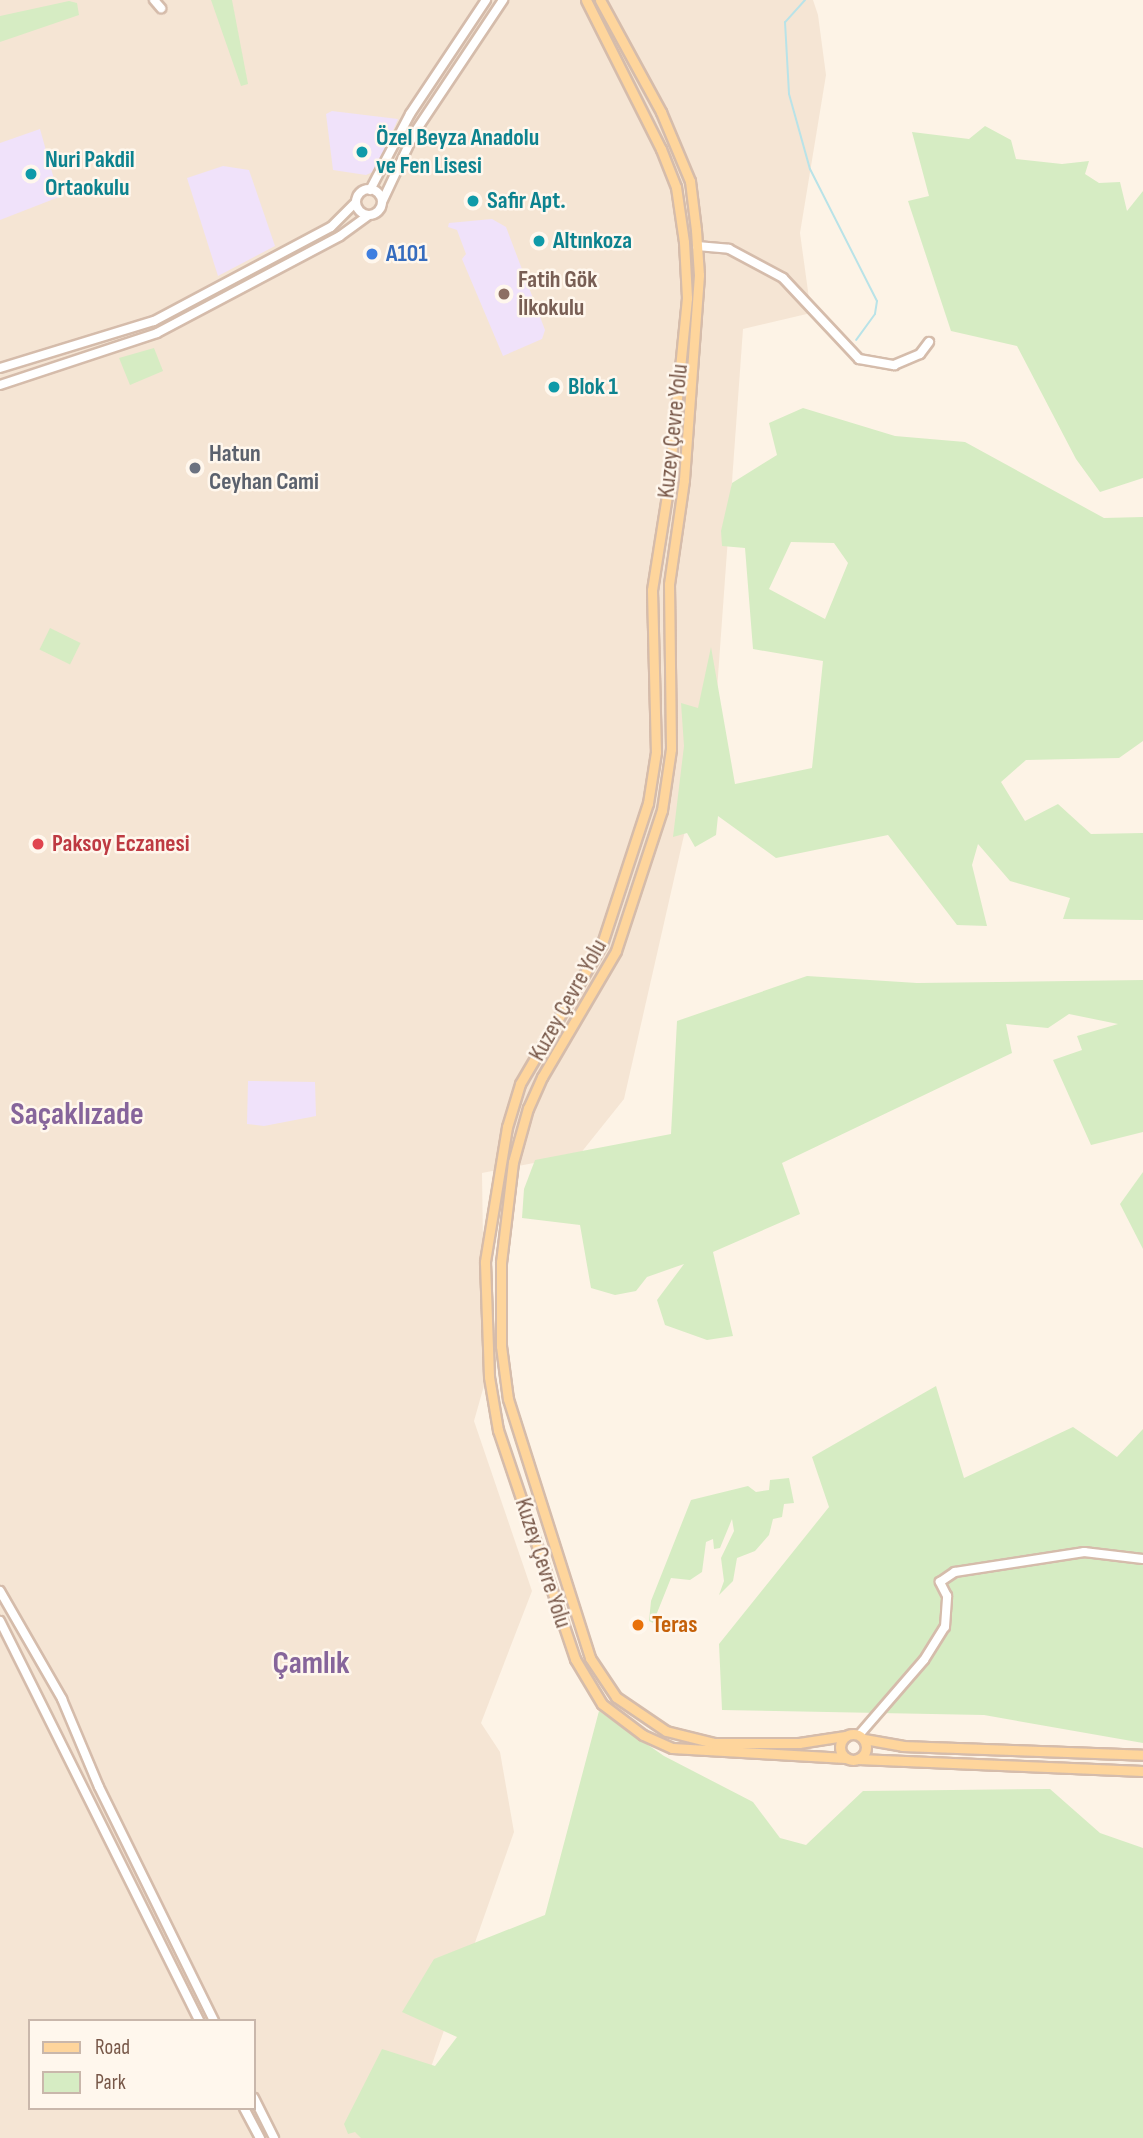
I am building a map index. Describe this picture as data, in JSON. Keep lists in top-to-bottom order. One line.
{"streets":{"main road":["Kuzey Çevre Yolu"]},"districts":["Saçaklızade","Çamlık"],"places":["Özel Beyza Anadolu ve Fen Lisesi","Nuri Pakdil Ortaokulu","Safir Apt.","Altınkoza","A101","Fatih Gök İlkokulu","Blok 1","Hatun Ceyhan Cami","Paksoy Eczanesi","Teras"],"legend":["Road","Park"]}
